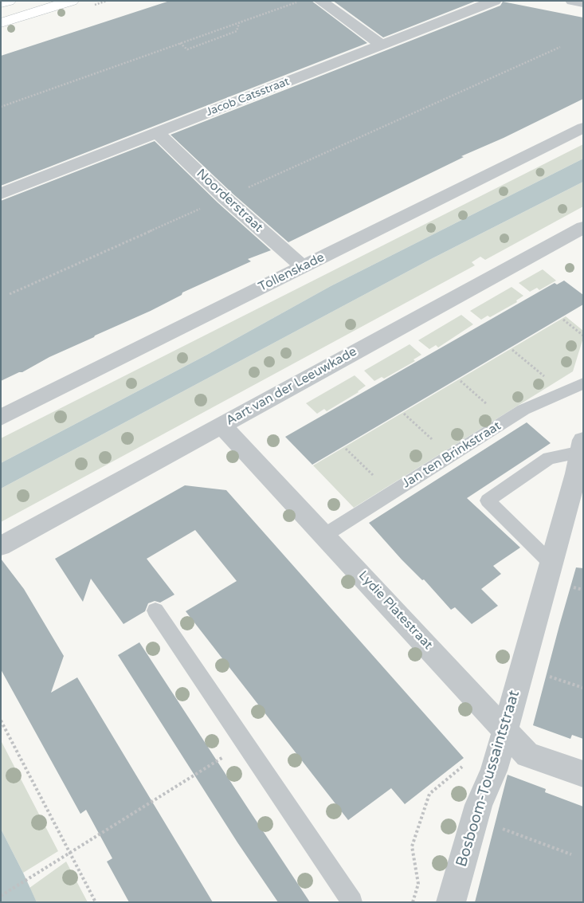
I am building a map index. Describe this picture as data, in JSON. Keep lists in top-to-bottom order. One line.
{"streets":{"street":["Jacob Catsstraat","Noorderstraat","Tollenskade","Aart van der Leeuwkade","Lydie Platestraat","Bosboom-Toussaintstraat"],"lane":["Jan ten Brinkstraat"]},"crossings":[["Jacob Catsstraat","Noorderstraat"],["Noorderstraat","Tollenskade"],["Aart van der Leeuwkade","Lydie Platestraat"],["Jan ten Brinkstraat","Lydie Platestraat"],["Lydie Platestraat","Bosboom-Toussaintstraat"]]}
